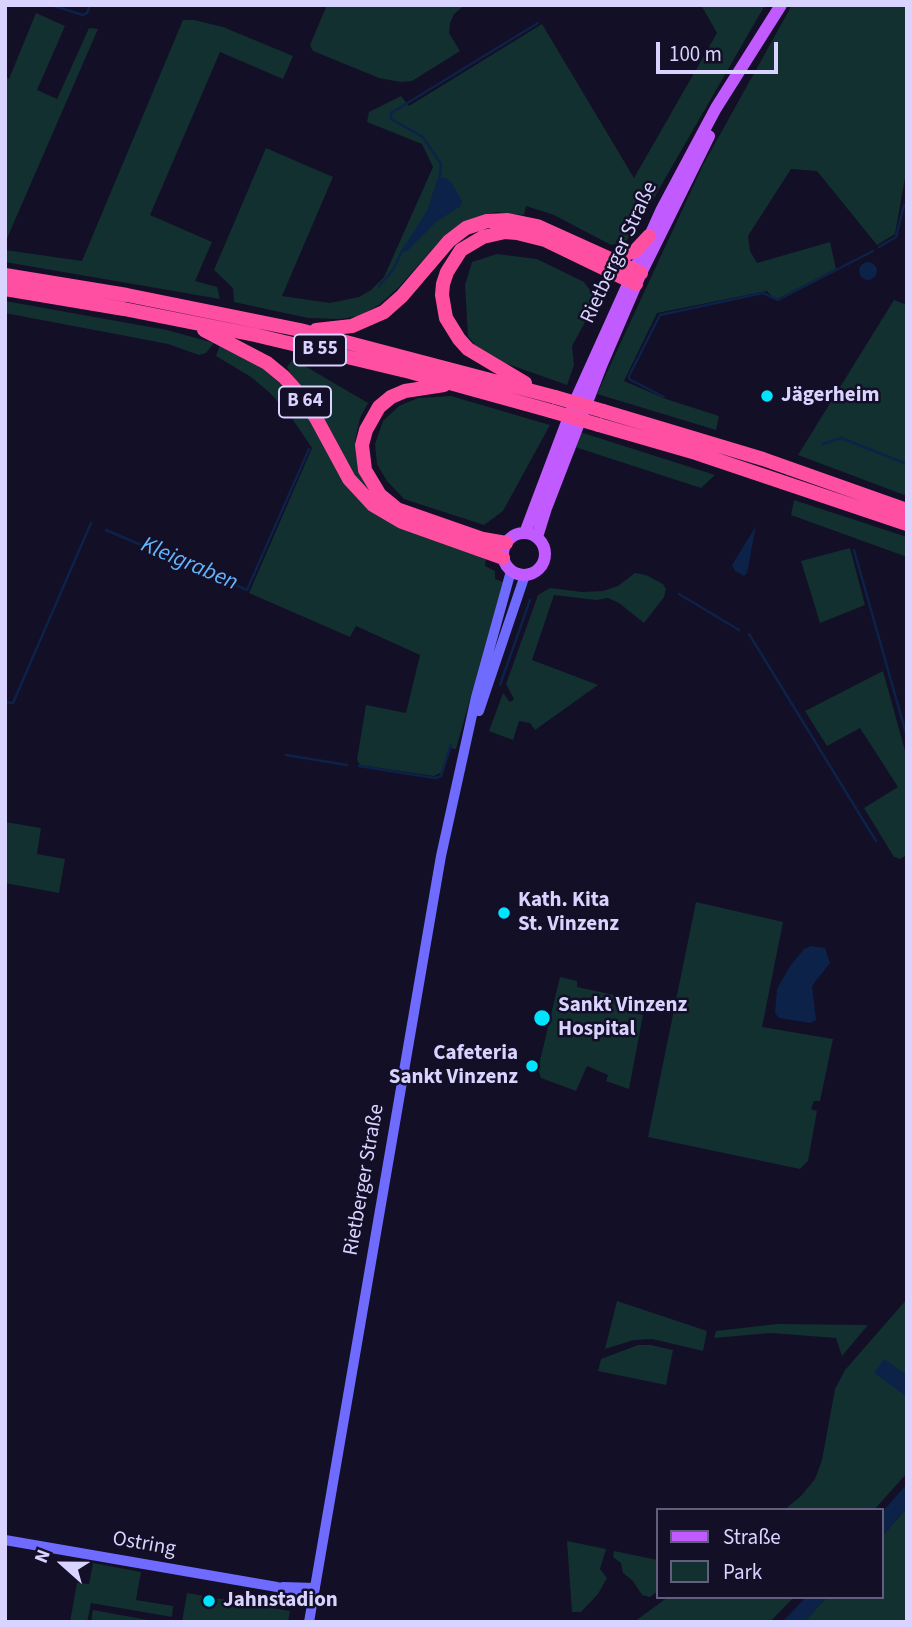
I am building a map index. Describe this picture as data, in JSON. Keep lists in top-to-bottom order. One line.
{"streets":{"highway":["B 55","B 64"],"main road":["Rietberger Straße"],"street":["Ostring"]},"crossings":[["Rietberger Straße","B 55"],["Rietberger Straße","B 64"],["Rietberger Straße","Ostring"],["B 55","B 64"]],"water":["Kleigraben"],"places":["Jägerheim","Kath. Kita St. Vinzenz","Sankt Vinzenz Hospital","Cafeteria Sankt Vinzenz","Jahnstadion"],"legend":["Straße","Park"],"scale_bar":"100 m","north":"left"}
